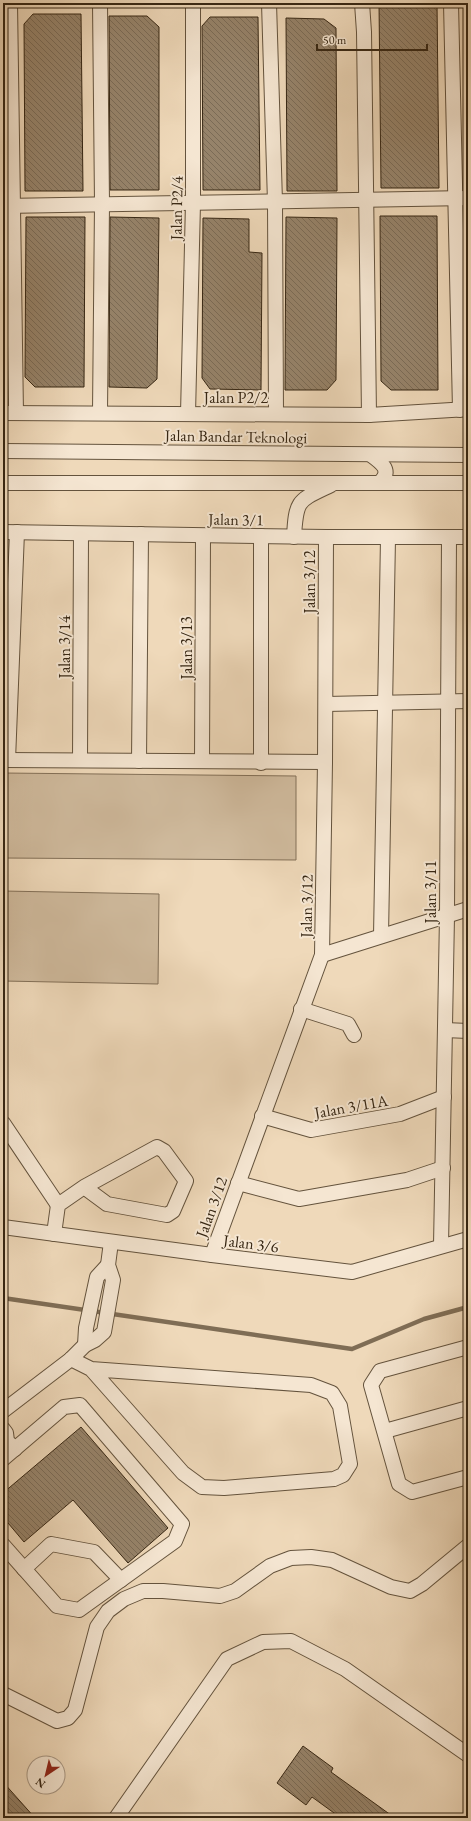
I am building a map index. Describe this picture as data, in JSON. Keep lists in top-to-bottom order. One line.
{"streets":{"street":["Jalan P2/4","Jalan P2/2","Jalan Bandar Teknologi","Jalan 3/1","Jalan 3/12","Jalan 3/14","Jalan 3/13","Jalan 3/11","Jalan 3/11A","Jalan 3/6"]},"crossings":[["Jalan P2/4","Jalan P2/2"],["Jalan 3/1","Jalan 3/12"],["Jalan 3/1","Jalan 3/14"],["Jalan 3/1","Jalan 3/13"],["Jalan 3/1","Jalan 3/11"],["Jalan 3/12","Jalan 3/11A"],["Jalan 3/12","Jalan 3/6"],["Jalan 3/11","Jalan 3/11A"],["Jalan 3/11","Jalan 3/6"]],"scale_bar":"50 m","north":"bottom left"}
